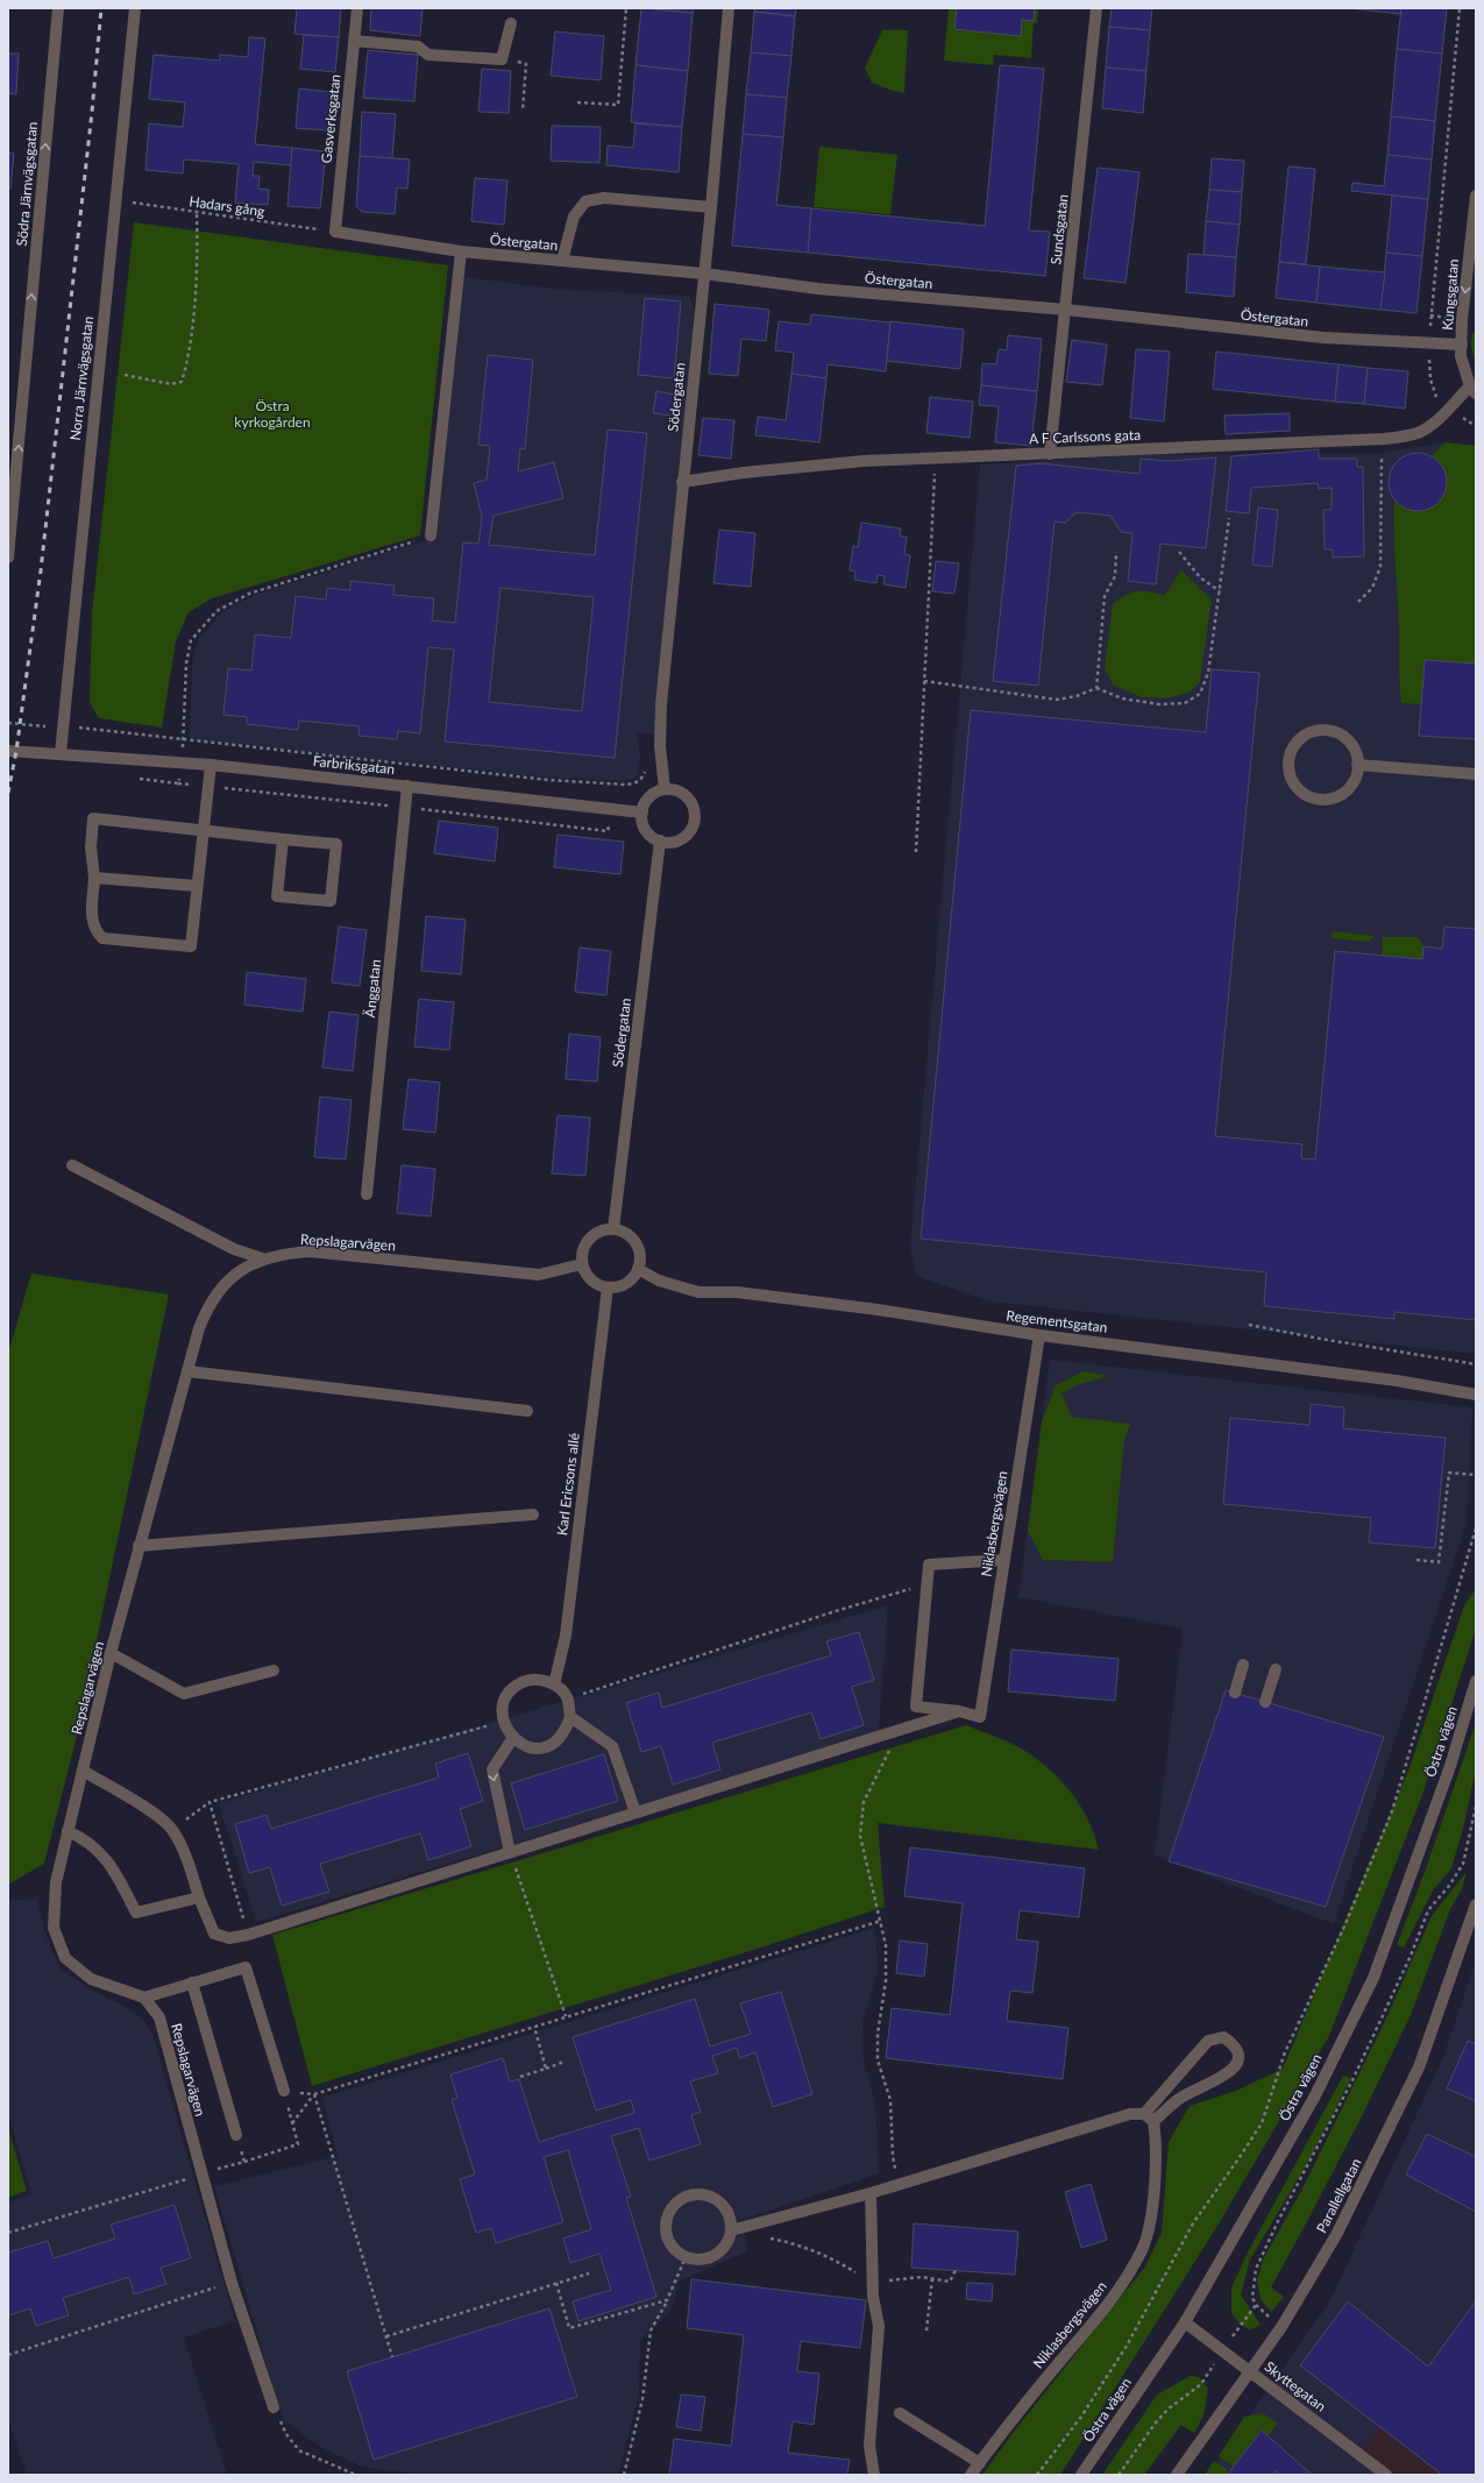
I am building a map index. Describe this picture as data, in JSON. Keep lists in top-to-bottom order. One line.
{"streets":{"street":["Gasverksgatan","Södra Järnvägsgatan","Sundsgatan","Östergatan","Kungsgatan","Norra Järnvägsgatan","Södergatan","A F Carlssons gata","Farbriksgatan","Änggatan","Repslagarvägen","Regementsgatan","Karl Ericsons allé","Niklasbergsvägen","Östra vägen","Parallellgatan","Skyttegatan"],"path":["Hadars gång"]},"crossings":[["Gasverksgatan","Hadars gång"],["Gasverksgatan","Östergatan"],["Hadars gång","Östergatan"],["Hadars gång","Norra Järnvägsgatan"],["Sundsgatan","Östergatan"],["Sundsgatan","A F Carlssons gata"],["Östergatan","Kungsgatan"],["Östergatan","Södergatan"],["Kungsgatan","A F Carlssons gata"],["Norra Järnvägsgatan","Farbriksgatan"],["Södergatan","A F Carlssons gata"],["Södergatan","Farbriksgatan"],["Södergatan","Repslagarvägen"],["Södergatan","Regementsgatan"],["Södergatan","Karl Ericsons allé"],["Farbriksgatan","Änggatan"],["Repslagarvägen","Regementsgatan"],["Repslagarvägen","Karl Ericsons allé"],["Regementsgatan","Karl Ericsons allé"],["Regementsgatan","Niklasbergsvägen"],["Östra vägen","Skyttegatan"],["Parallellgatan","Skyttegatan"]],"one_way":["Södra Järnvägsgatan","Kungsgatan"],"parks":["Östra kyrkogården"]}
